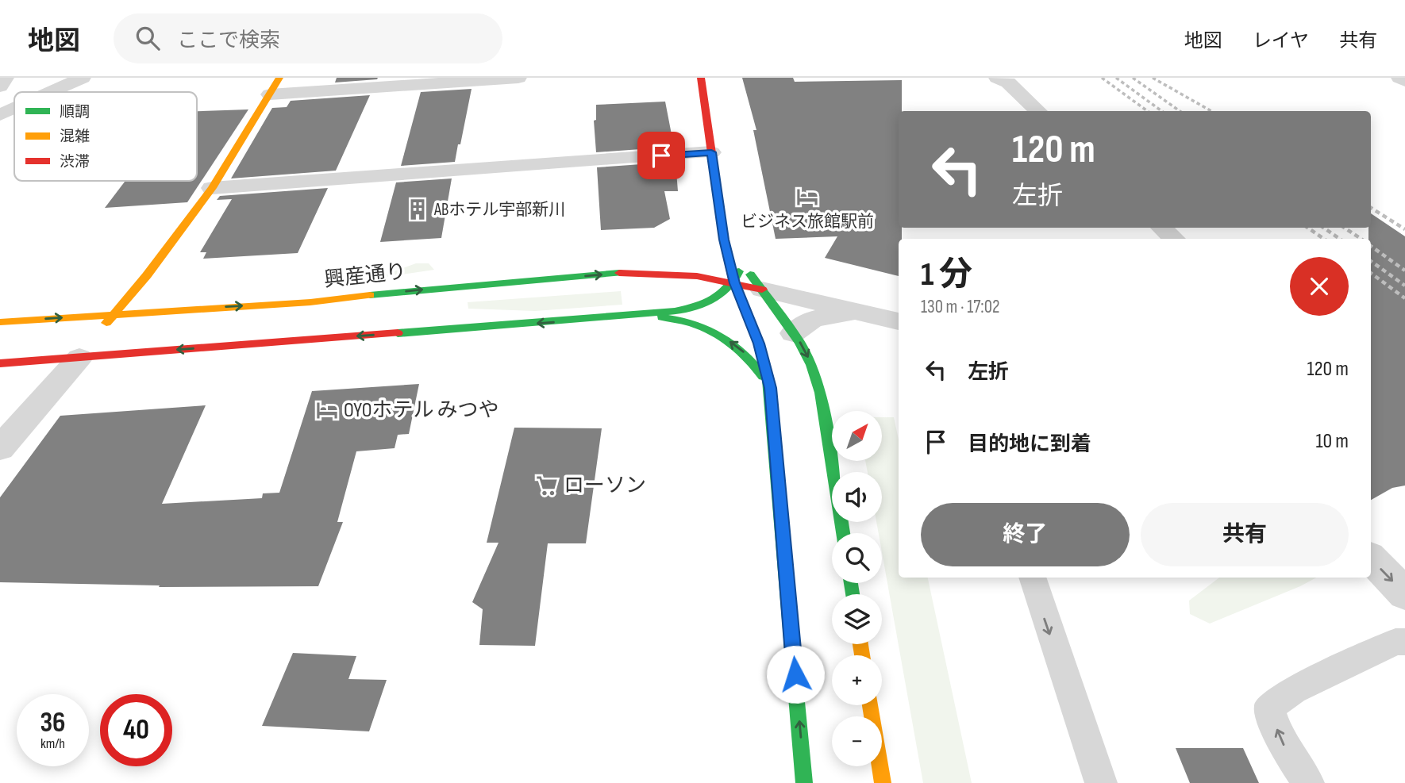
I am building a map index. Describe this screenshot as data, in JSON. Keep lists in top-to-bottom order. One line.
{"streets":{"street":["興産通り"]},"places":{"hotel":["ビジネス旅館駅前","OYOホテル みつや"],"building":["ABホテル宇部新川"],"supermarket":["ローソン"]},"legend":["順調","混雑","渋滞"],"north":"top right","page":{"header":"地図","search":"ここで検索","nav":["地図","レイヤ","共有"],"turn":["120 m","左折"],"heading":["1 分","130 m · 17:02"],"list":[{"name":"左折","value":"120 m"},{"name":"目的地に到着","value":"10 m"}],"map_buttons":["+","−"],"buttons":["終了","共有"],"speed":"36 km/h","limit":"40"}}
